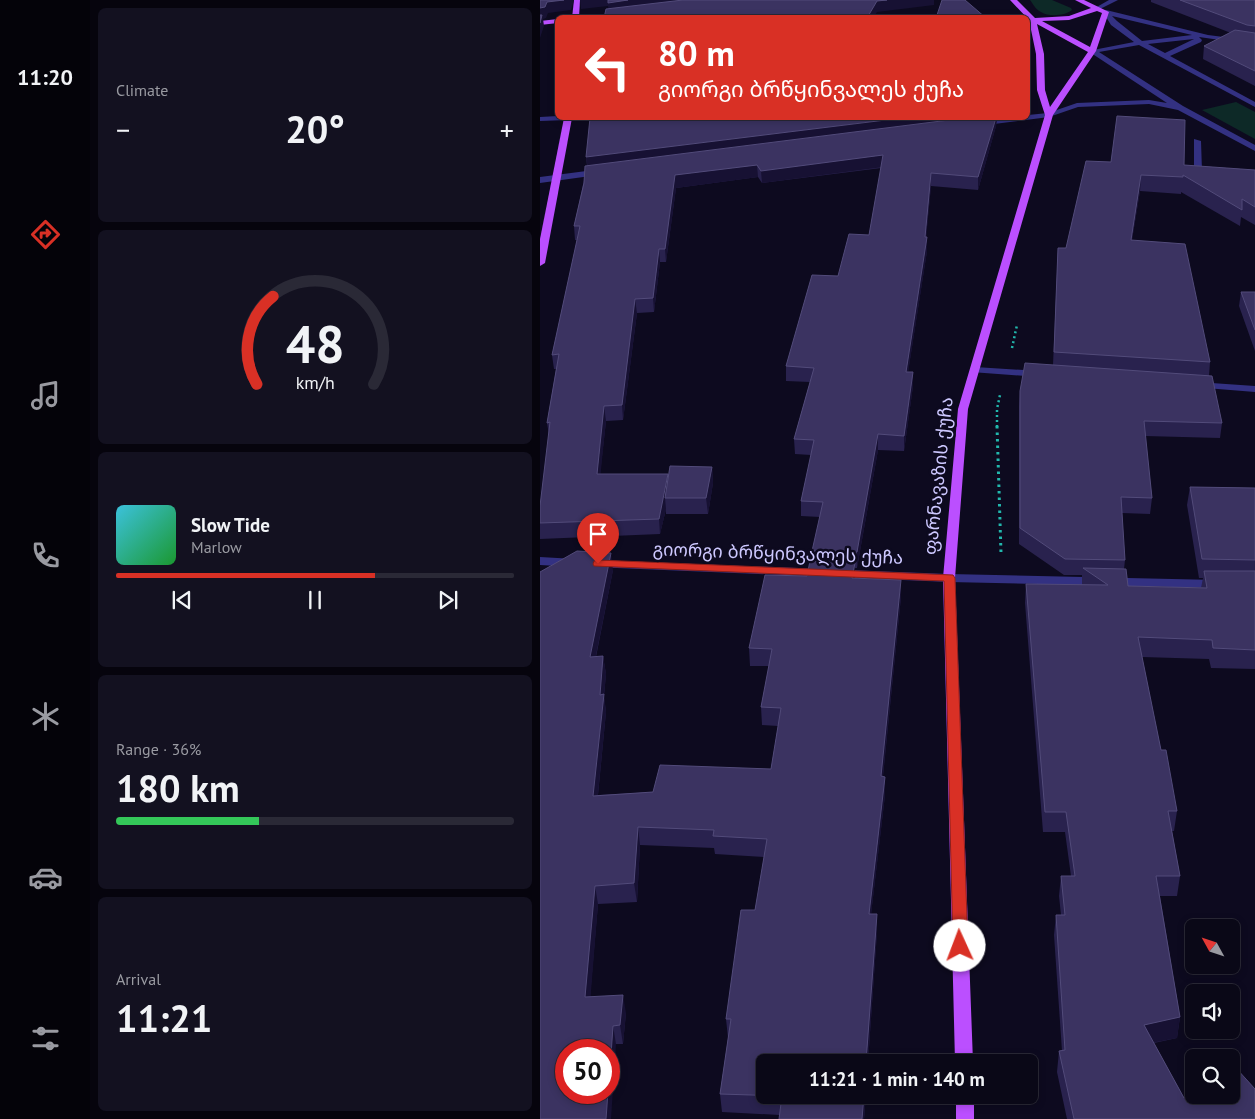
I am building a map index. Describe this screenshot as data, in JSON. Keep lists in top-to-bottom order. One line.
{"streets":{"main road":["ფარნავაზის ქუჩა"],"street":["გიორგი ბრწყინვალეს ქუჩა"]},"crossings":[["ფარნავაზის ქუჩა","გიორგი ბრწყინვალეს ქუჩა"]],"north":"top left","page":{"tabs":"11:20","tile":["Climate",["Range · 36%","180 km"],["Arrival","11:21"]],"turn":["80 m","გიორგი ბრწყინვალეს ქუჩა"],"heat":["−","20°","+"],"song":["Slow Tide","Marlow"],"limit":"50","trip":"11:21 · 1 min · 140 m","gauge":["48","km/h"]}}
